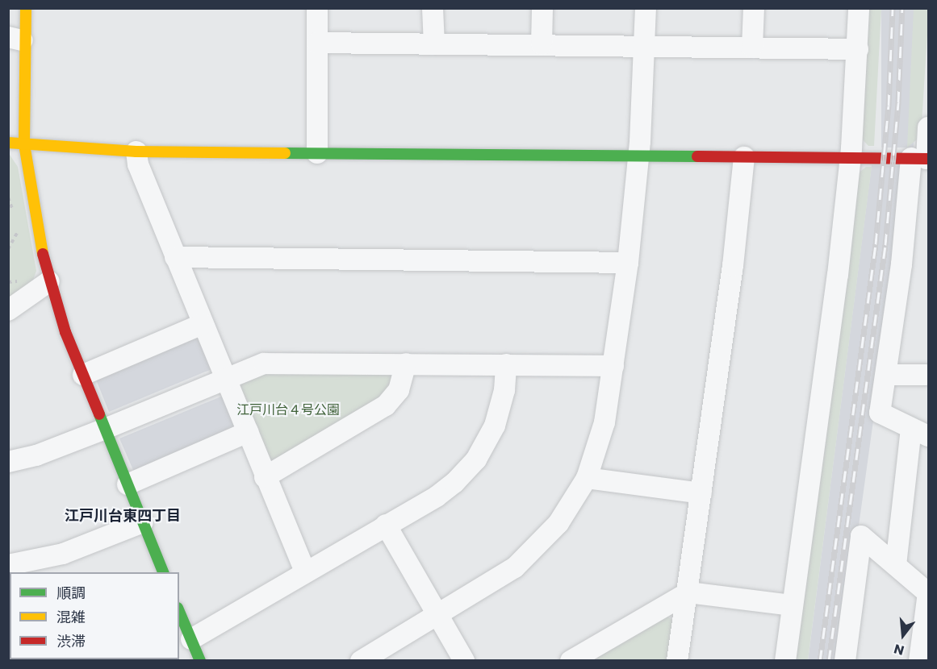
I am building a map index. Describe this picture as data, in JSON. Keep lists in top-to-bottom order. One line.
{"districts":["江戸川台東四丁目"],"parks":["江戸川台４号公園"],"legend":["順調","混雑","渋滞"],"north":"bottom"}
